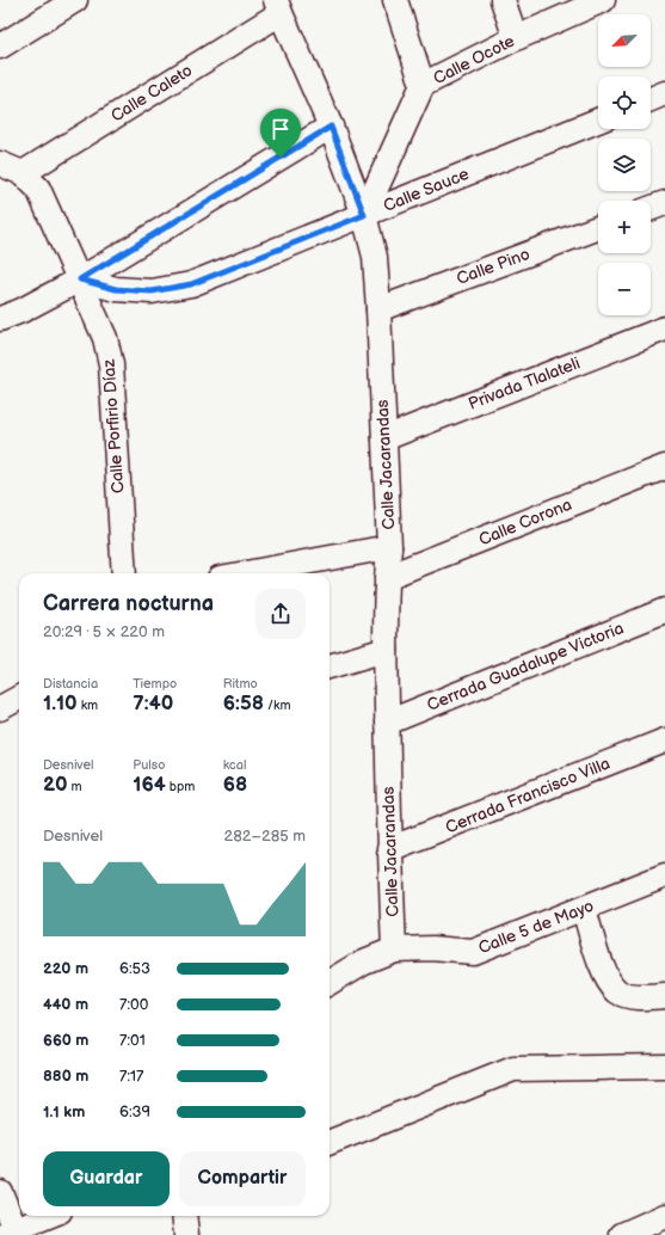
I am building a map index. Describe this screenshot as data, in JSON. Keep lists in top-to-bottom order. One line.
{"streets":{"street":["Calle Ocote","Calle Caleto","Calle Sauce","Calle Pino","Privada Tlalateli","Calle Porfirio Díaz","Calle Jacarandas","Calle Corona","Cerrada Guadalupe Victoria","Cerrada Francisco Villa","Calle 5 de Mayo"]},"crossings":[["Calle Ocote","Calle Sauce"],["Calle Ocote","Calle Jacarandas"],["Calle Caleto","Calle Porfirio Díaz"],["Calle Caleto","Calle Jacarandas"],["Calle Sauce","Calle Porfirio Díaz"],["Calle Sauce","Calle Jacarandas"],["Calle Pino","Calle Jacarandas"],["Privada Tlalateli","Calle Jacarandas"],["Calle Jacarandas","Calle Corona"],["Calle Jacarandas","Cerrada Guadalupe Victoria"],["Calle Jacarandas","Cerrada Francisco Villa"],["Calle Jacarandas","Calle 5 de Mayo"]],"north":"bottom left","page":{"map_buttons":["+","−"],"heading":["Carrera nocturna","20:29 · 5 × 220 m"],"stats":[["Distancia","1.10 km"],["Tiempo","7:40"],["Ritmo","6:58 /km"],["Desnivel","20 m"],["Pulso","164 bpm"],["kcal","68"]],"chart":["Desnivel","282–285 m"],"list":[{"name":"220 m","note":"6:53"},{"name":"440 m","note":"7:00"},{"name":"660 m","note":"7:01"},{"name":"880 m","note":"7:17"},{"name":"1.1 km","note":"6:39"}],"buttons":["Guardar","Compartir"]}}
